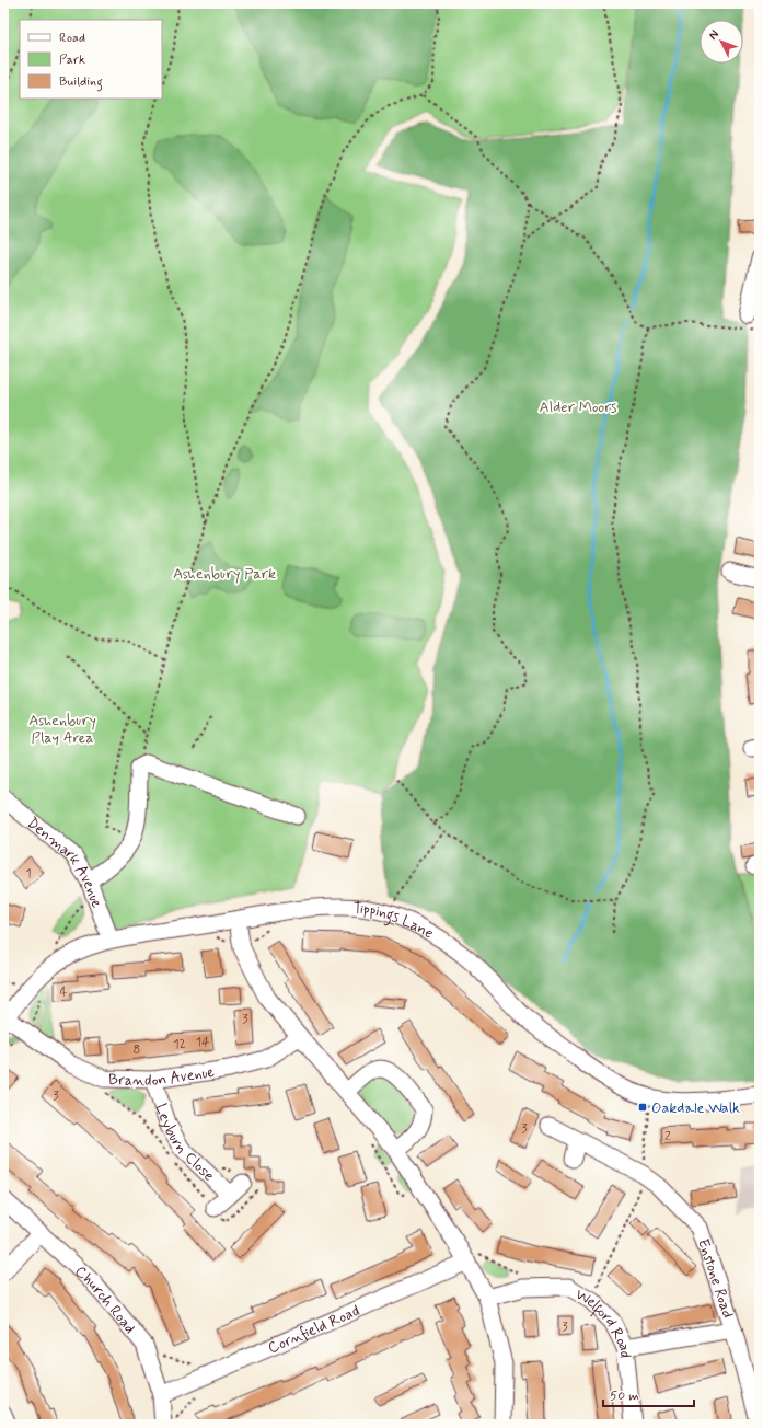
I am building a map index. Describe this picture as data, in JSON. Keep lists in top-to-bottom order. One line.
{"streets":{"street":["Denmark Avenue","Tippings Lane","Brandon Avenue","Leyburn Close","Enstone Road","Church Road","Welford Road","Cornfield Road"]},"crossings":[["Denmark Avenue","Tippings Lane"],["Tippings Lane","Brandon Avenue"],["Brandon Avenue","Leyburn Close"],["Church Road","Cornfield Road"]],"parks":["Alder Moors","Ashenbury Park","Ashenbury Play Area"],"places":{"transit":["Oakdale Walk"]},"house_numbers":["1","4","3","14","12","8","3","3","2","3"],"legend":["Road","Park","Building"],"scale_bar":"50 m","north":"top left"}
